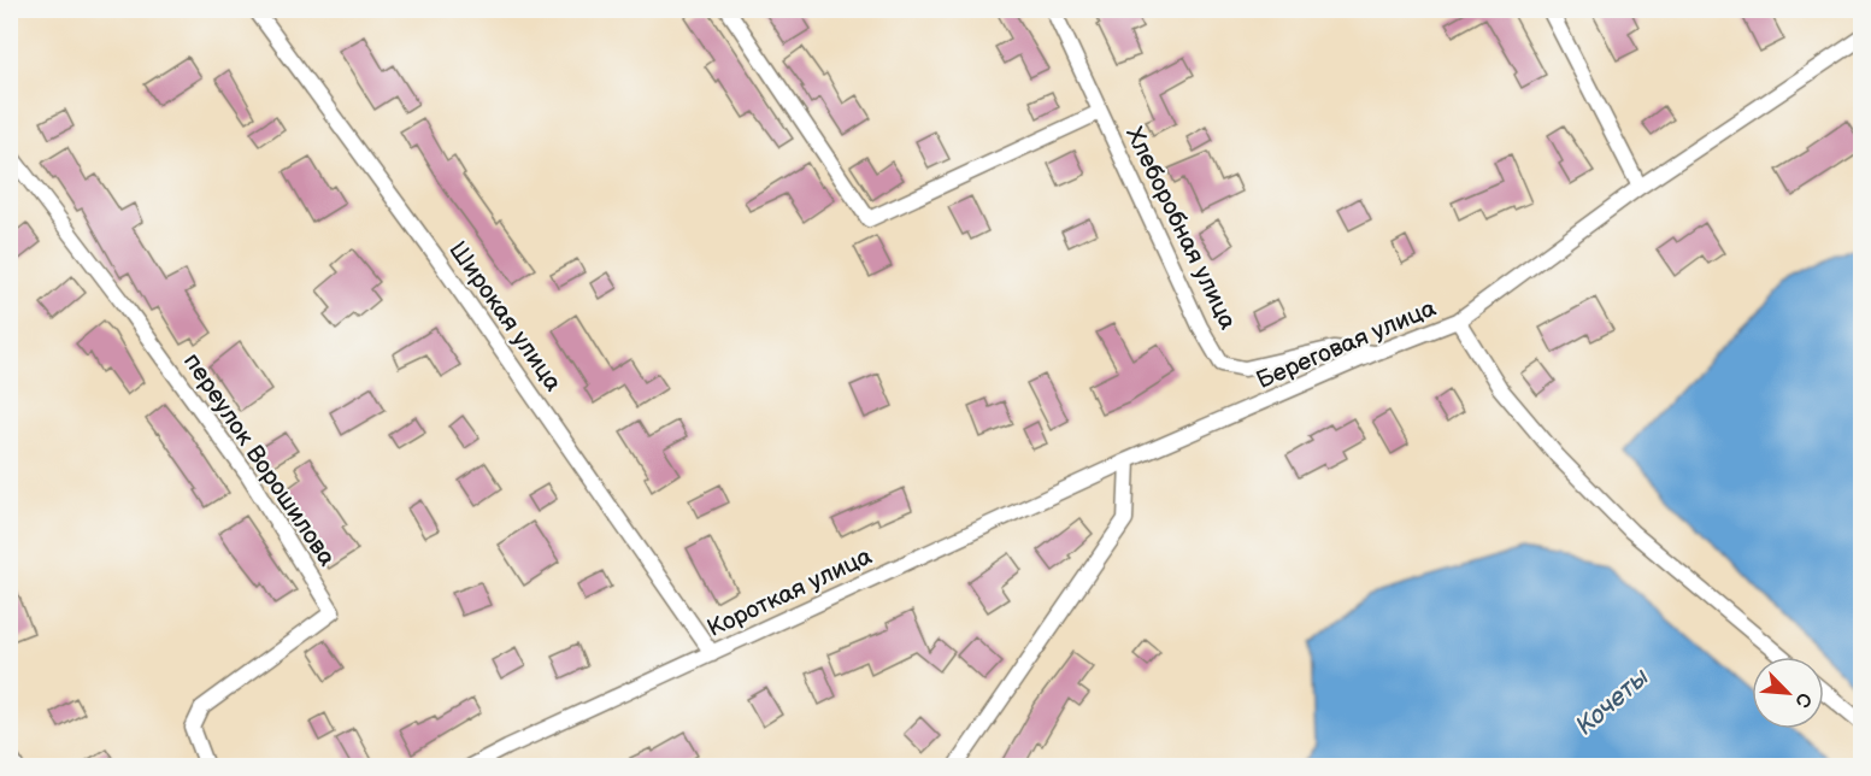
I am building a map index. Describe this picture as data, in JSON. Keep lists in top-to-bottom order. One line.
{"streets":{"street":["Хлеборобная улица","Широкая улица","Береговая улица","переулок Ворошилова","Короткая улица"]},"crossings":[["Хлеборобная улица","Береговая улица"],["Широкая улица","Короткая улица"],["Береговая улица","Короткая улица"]],"water":["Кочеты"],"north":"bottom right"}
